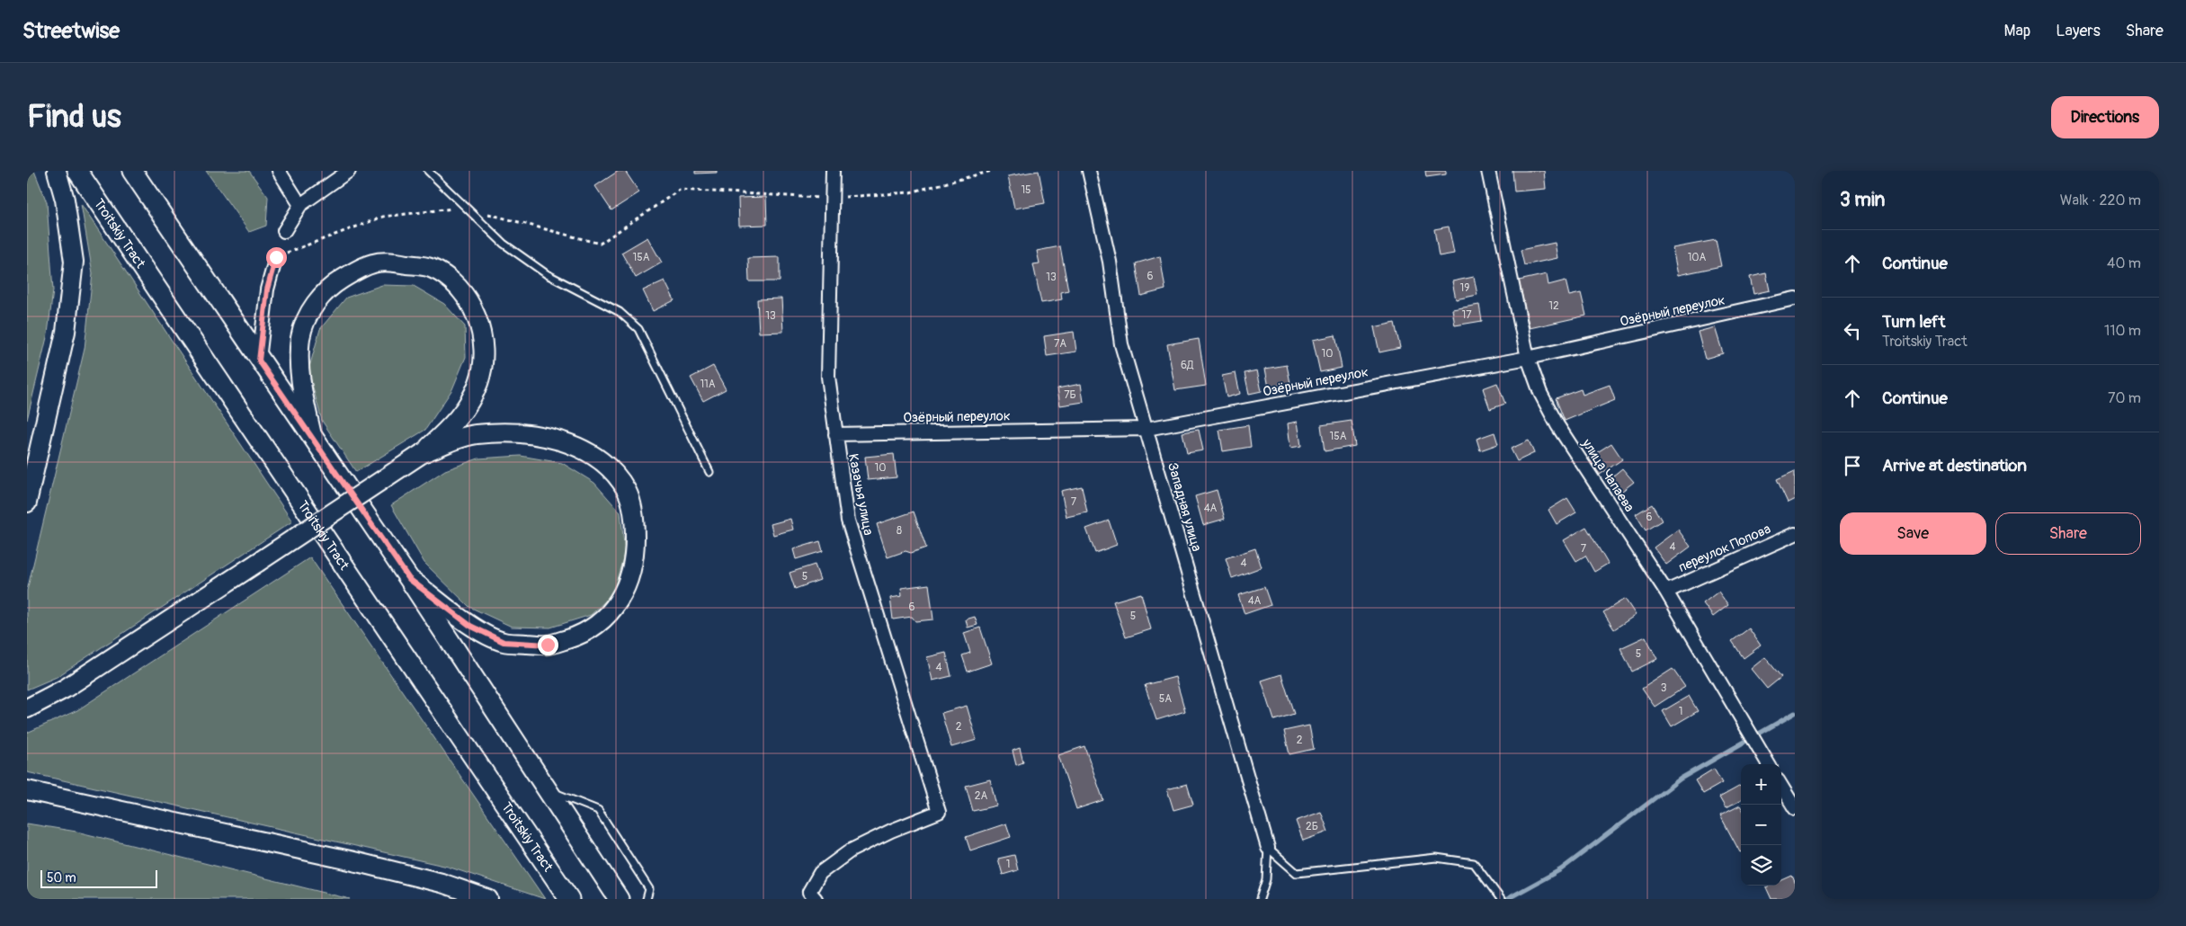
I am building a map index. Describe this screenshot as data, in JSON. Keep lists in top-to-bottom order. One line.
{"streets":{"main road":["Troitskiy Tract"],"street":["Озёрный переулок","улица Чапаева","Казачья улица","Западная улица","переулок Попова"]},"crossings":[["Озёрный переулок","улица Чапаева"],["Озёрный переулок","Казачья улица"],["Озёрный переулок","Западная улица"],["улица Чапаева","переулок Попова"]],"house_numbers":["15","15А","10А","6","13","19","12","17","13","7А","10","6Д","11А","7Б","15А","10","7","4А","6","8","4","7","4","5","4А","6","5","5","4","3","5А","1","2","2","2А","2Б","1"],"scale_bar":"50 m","page":{"header":"Streetwise","nav":["Map","Layers","Share"],"buttons":["Directions",["Save","Share"]],"title":"Find us","heading":["3 min","Walk · 220 m"],"list":[["Continue","40 m"],["Turn left","Troitskiy Tract","110 m"],["Continue","70 m"],"Arrive at destination"],"map_buttons":["+","−"],"scale":"50 m"}}
